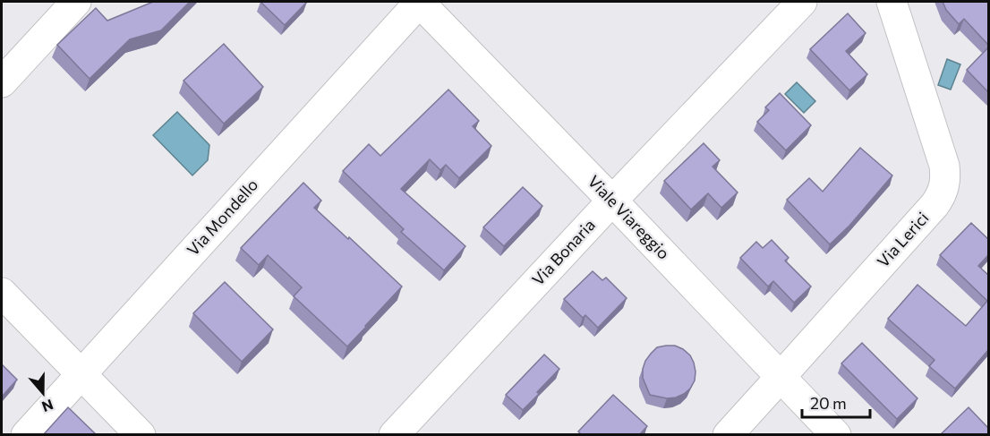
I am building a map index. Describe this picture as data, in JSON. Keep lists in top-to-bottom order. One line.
{"streets":{"street":["Via Mondello","Viale Viareggio","Via Lerici","Via Bonaria"]},"crossings":[["Via Mondello","Viale Viareggio"],["Viale Viareggio","Via Lerici"],["Viale Viareggio","Via Bonaria"]],"scale_bar":"20 m","north":"bottom"}
